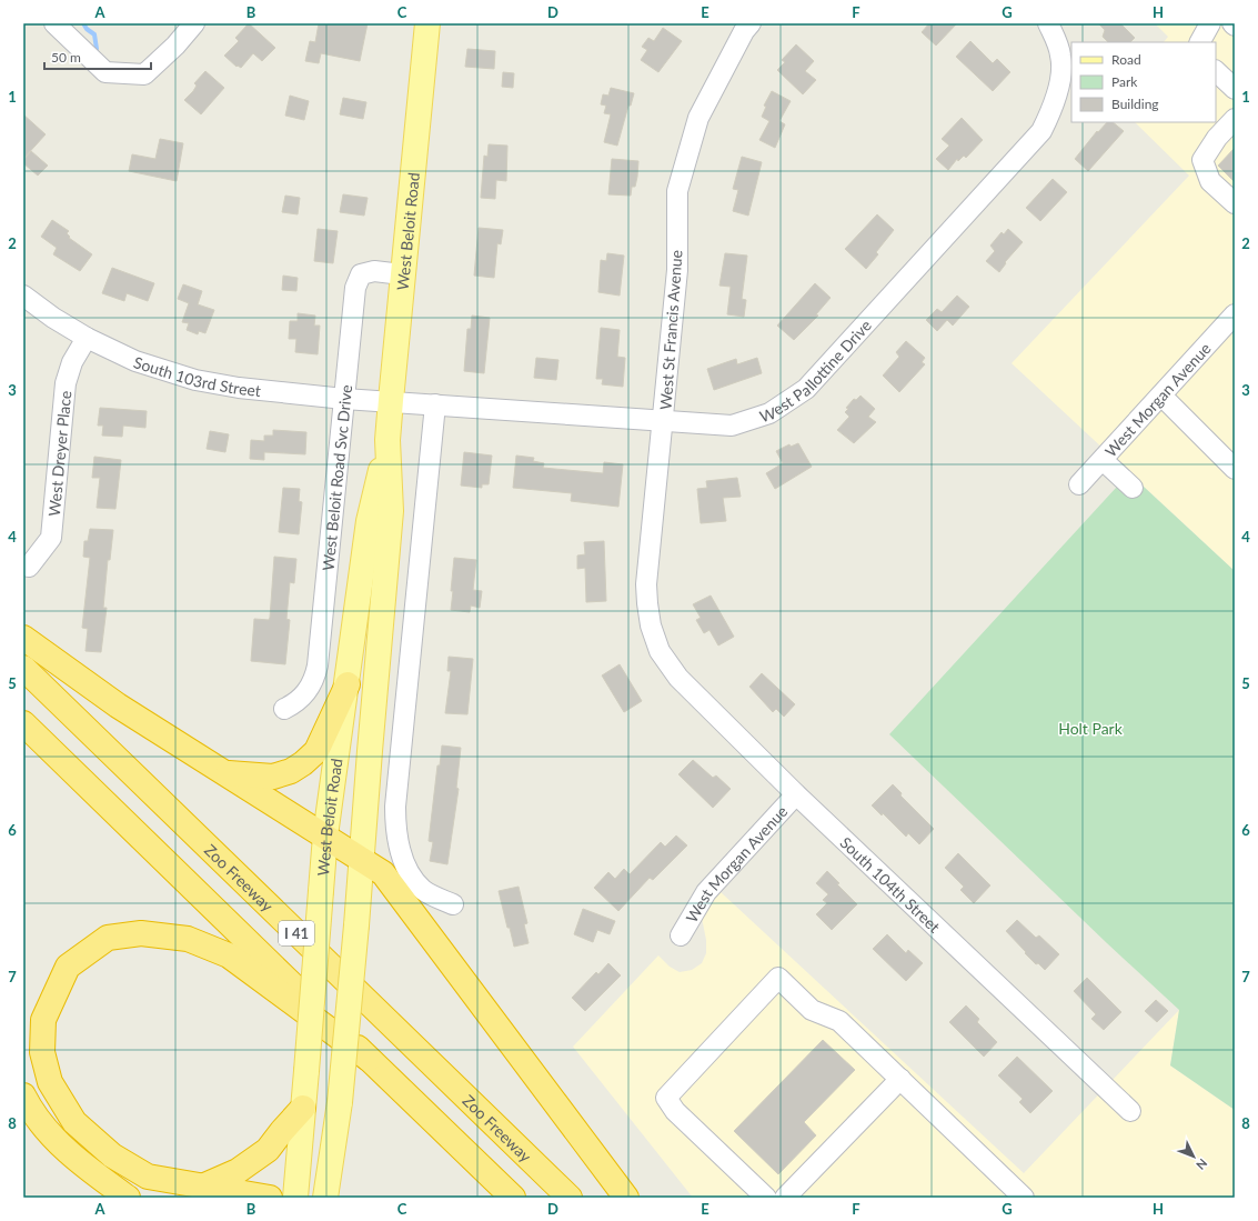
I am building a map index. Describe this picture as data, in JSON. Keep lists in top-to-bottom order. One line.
{"streets":{"highway":["Zoo Freeway","I 41"],"main road":["West Beloit Road"],"street":["West St Francis Avenue","West Pallottine Drive","South 103rd Street","West Morgan Avenue","West Dreyer Place","West Beloit Road Svc Drive","South 104th Street"]},"crossings":[["West Beloit Road","West Pallottine Drive"],["West Beloit Road","South 103rd Street"],["West Beloit Road","West Beloit Road Svc Drive"],["West St Francis Avenue","West Pallottine Drive"],["West St Francis Avenue","South 104th Street"],["West Pallottine Drive","South 103rd Street"],["South 103rd Street","West Dreyer Place"],["South 103rd Street","West Beloit Road Svc Drive"],["West Morgan Avenue","South 104th Street"]],"parks":["Holt Park"],"legend":["Road","Park","Building"],"scale_bar":"50 m","north":"bottom right","grid":{"columns":["A","B","C","D","E","F","G","H"],"rows":["1","2","3","4","5","6","7","8"]}}
